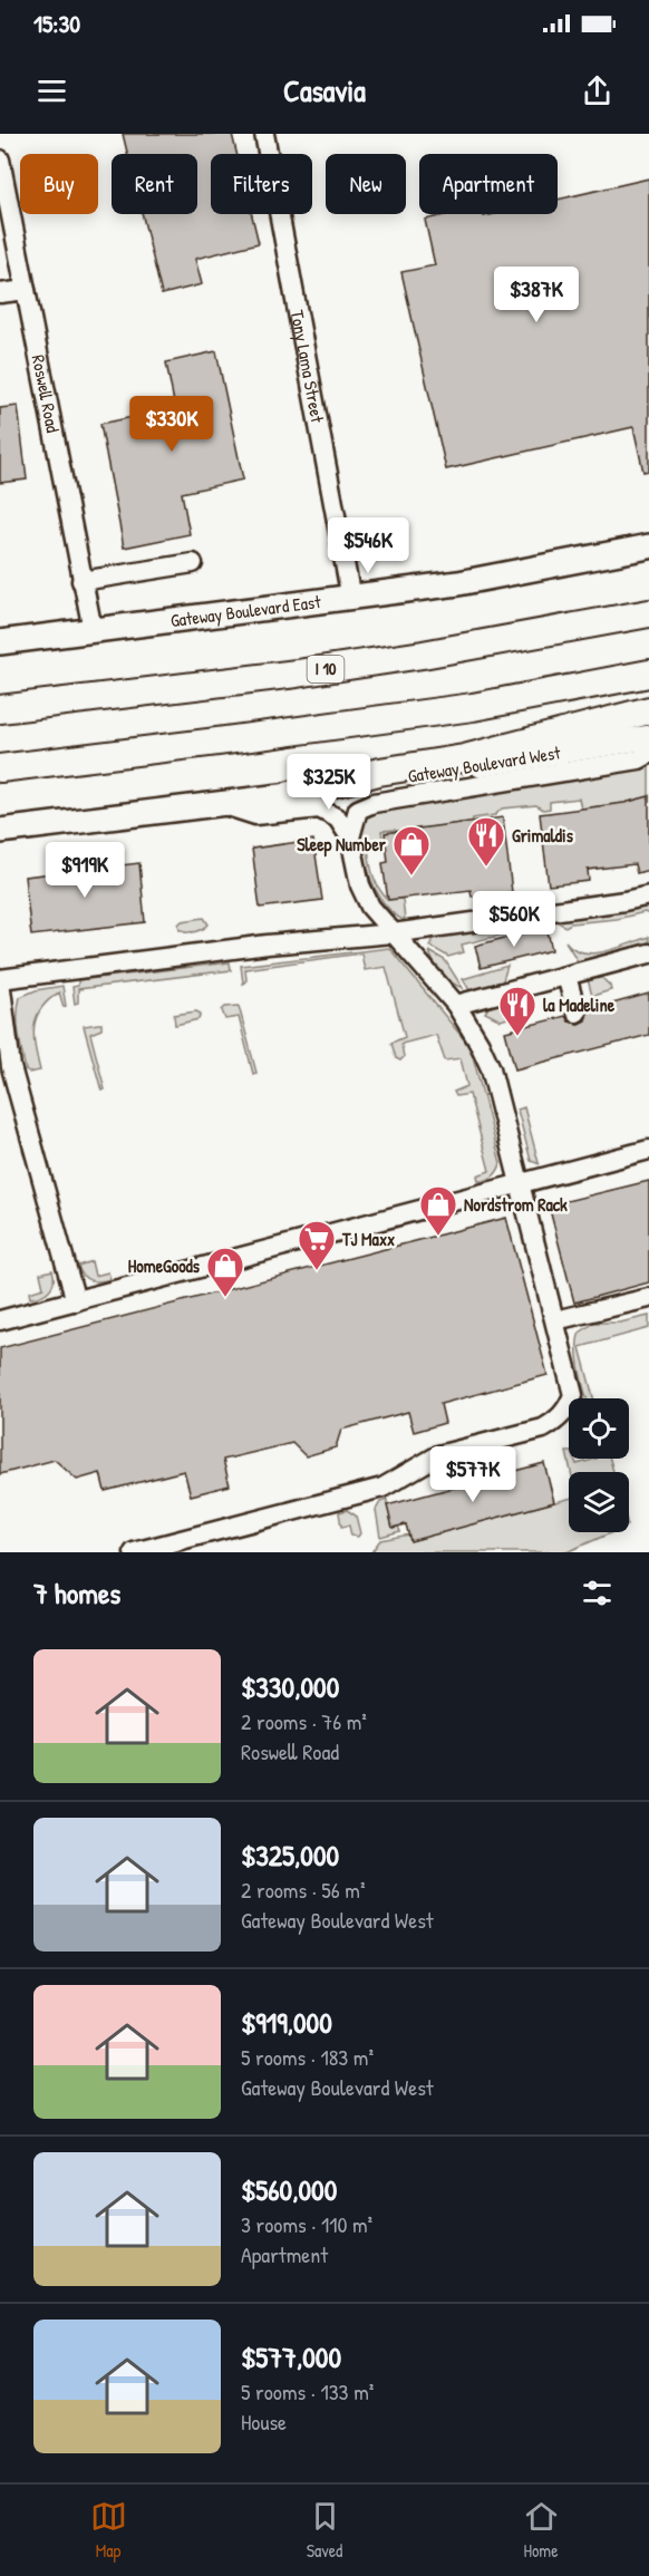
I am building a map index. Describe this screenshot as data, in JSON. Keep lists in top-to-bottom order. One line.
{"streets":{"highway":["I 10"],"main road":["Gateway Boulevard East","Gateway Boulevard West"],"street":["Tony Lama Street","Roswell Road"]},"crossings":[["Tony Lama Street","Gateway Boulevard East"],["Roswell Road","Gateway Boulevard East"]],"places":{"restaurant":["Grimaldis","la Madeline"],"shop":["Sleep Number","Nordstrom Rack","HomeGoods"],"supermarket":["TJ Maxx"]},"page":{"status":"15:30","header":"Casavia","chip":["Buy","Rent","Filters","New","Apartment"],"price":["$387K","$330K","$546K","$325K","$919K","$560K","$577K"],"heading":"7 homes","list":[{"name":"$330,000","note":"2 rooms · 76 m² · Roswell Road"},{"name":"$325,000","note":"2 rooms · 56 m² · Gateway Boulevard West"},{"name":"$919,000","note":"5 rooms · 183 m² · Gateway Boulevard West"},{"name":"$560,000","note":"3 rooms · 110 m² · Apartment"},{"name":"$577,000","note":"5 rooms · 133 m² · House"}],"tabs":["Map","Saved","Home"]}}
